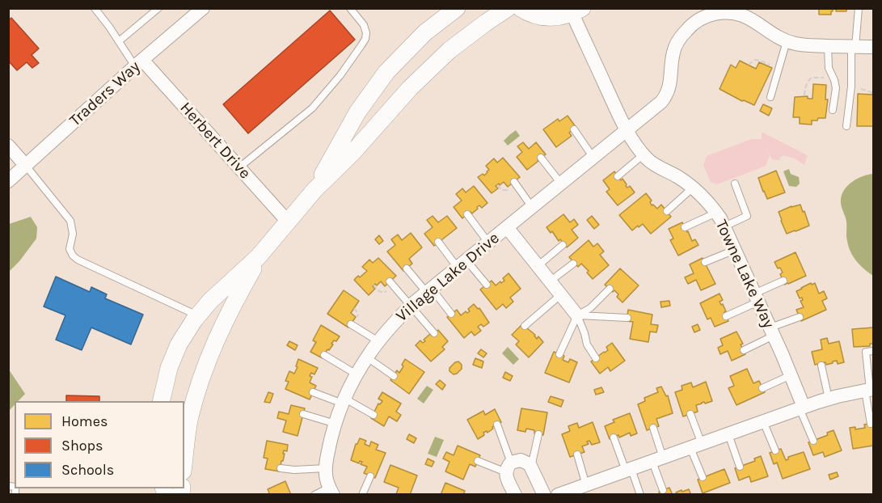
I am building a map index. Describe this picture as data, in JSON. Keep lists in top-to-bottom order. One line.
{"streets":{"street":["Traders Way","Herbert Drive","Towne Lake Way","Village Lake Drive"]},"crossings":[["Traders Way","Herbert Drive"],["Towne Lake Way","Village Lake Drive"]],"legend":["Homes","Shops","Schools"]}
